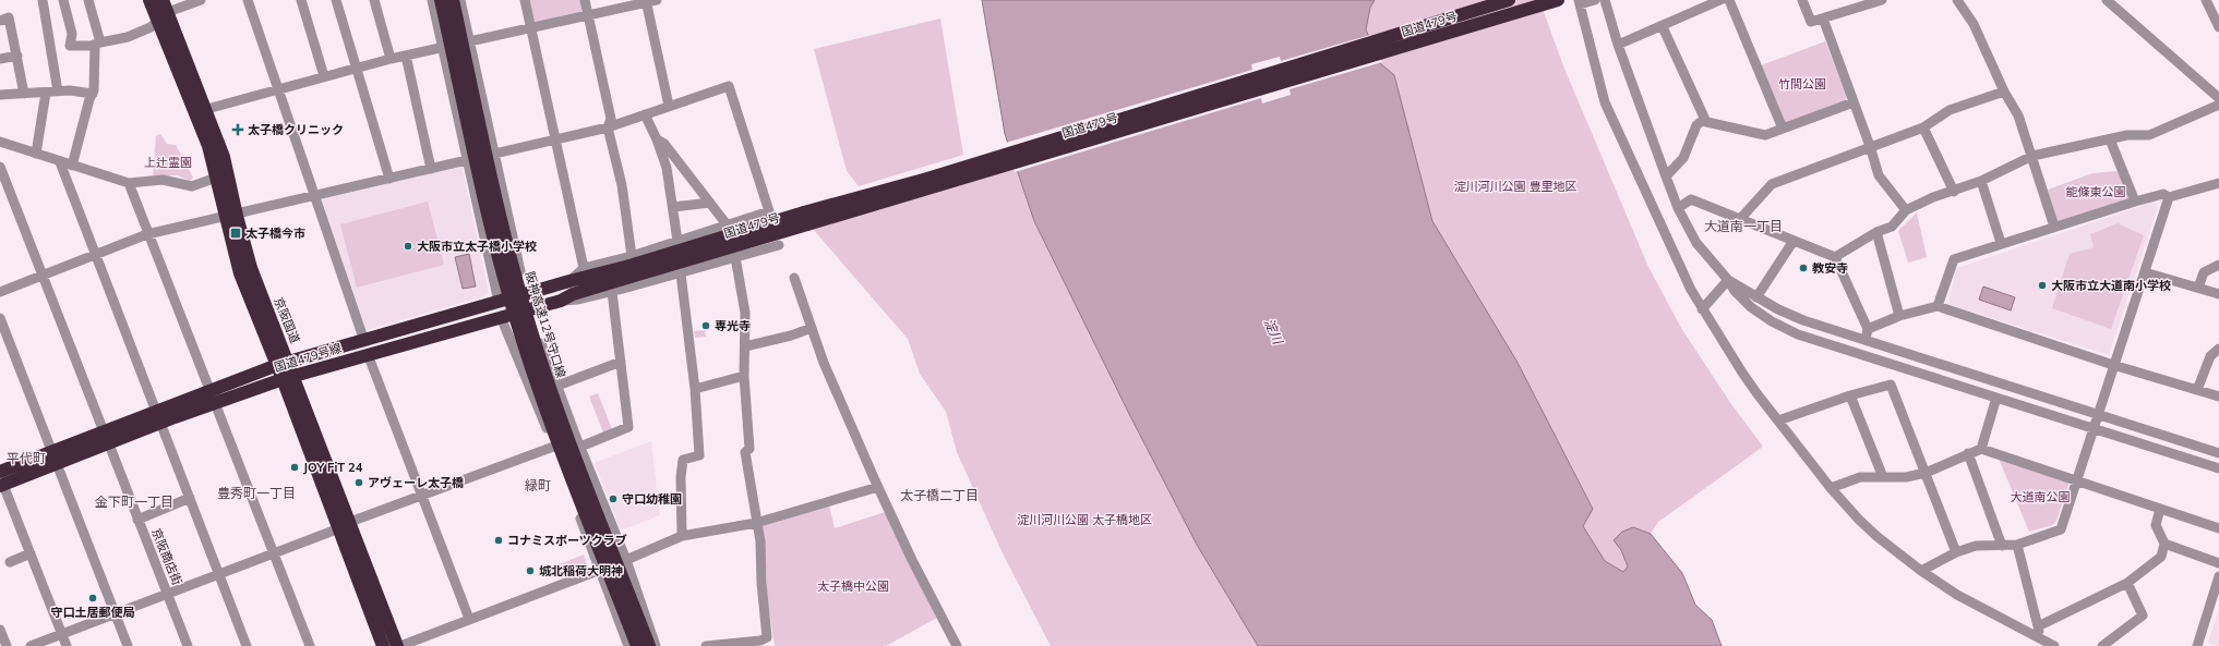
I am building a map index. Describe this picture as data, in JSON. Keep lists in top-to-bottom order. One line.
{"streets":{"highway":["国道479号","京阪国道","阪神高速12号守口線","国道479号線"],"street":["京阪商店街"]},"crossings":[["国道479号","国道479号線"],["京阪国道","国道479号線"],["国道479号線","京阪商店街"]],"districts":["大道南一丁目","平代町","緑町","豊秀町一丁目","太子橋二丁目","金下町一丁目"],"water":["淀川"],"parks":["竹間公園","上辻霊園","淀川河川公園 豊里地区","能條東公園","大道南公園","淀川河川公園 太子橋地区","太子橋中公園"],"places":{"health":["太子橋クリニック"],"transit":["太子橋今市"],"other":["大阪市立太子橋小学校","教安寺","大阪市立大道南小学校","専光寺","JOY FiT 24","アヴェーレ太子橋","守口幼稚園","コナミスポーツクラブ","城北稲荷大明神","守口土居郵便局"]}}
